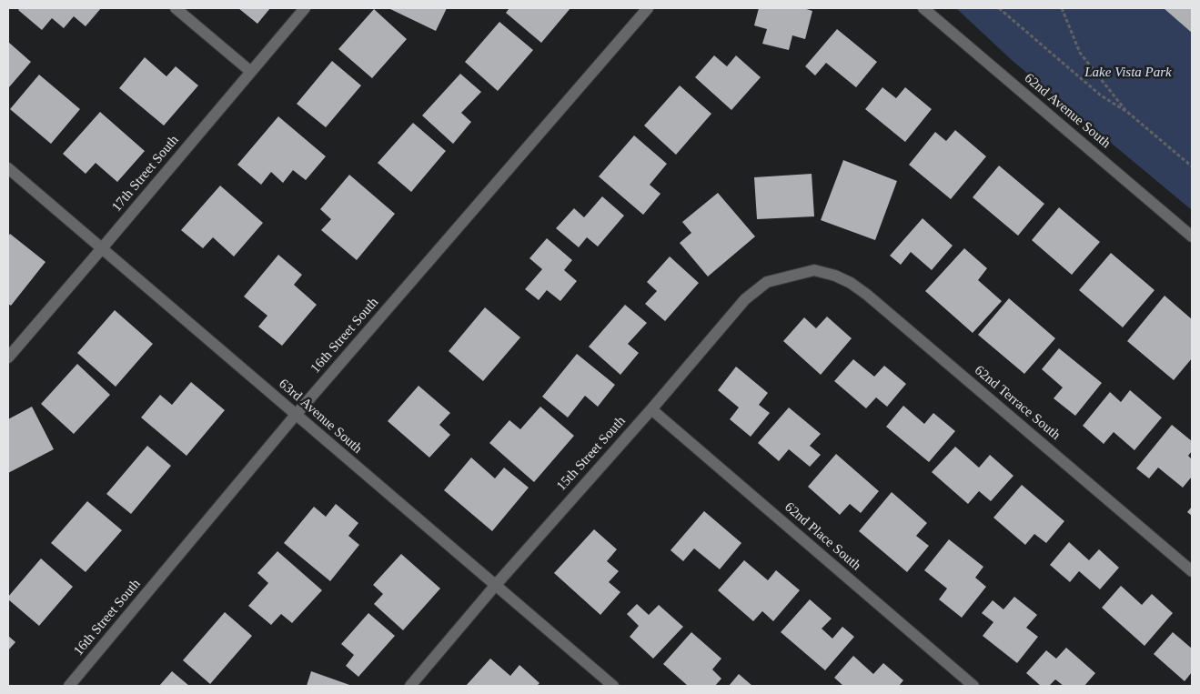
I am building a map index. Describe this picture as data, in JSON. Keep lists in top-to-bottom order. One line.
{"streets":{"street":["62nd Avenue South","17th Street South","16th Street South","62nd Terrace South","63rd Avenue South","15th Street South","62nd Place South"]},"crossings":[["17th Street South","63rd Avenue South"],["16th Street South","63rd Avenue South"],["62nd Terrace South","15th Street South"],["63rd Avenue South","15th Street South"],["15th Street South","62nd Place South"]],"parks":["Lake Vista Park"]}
